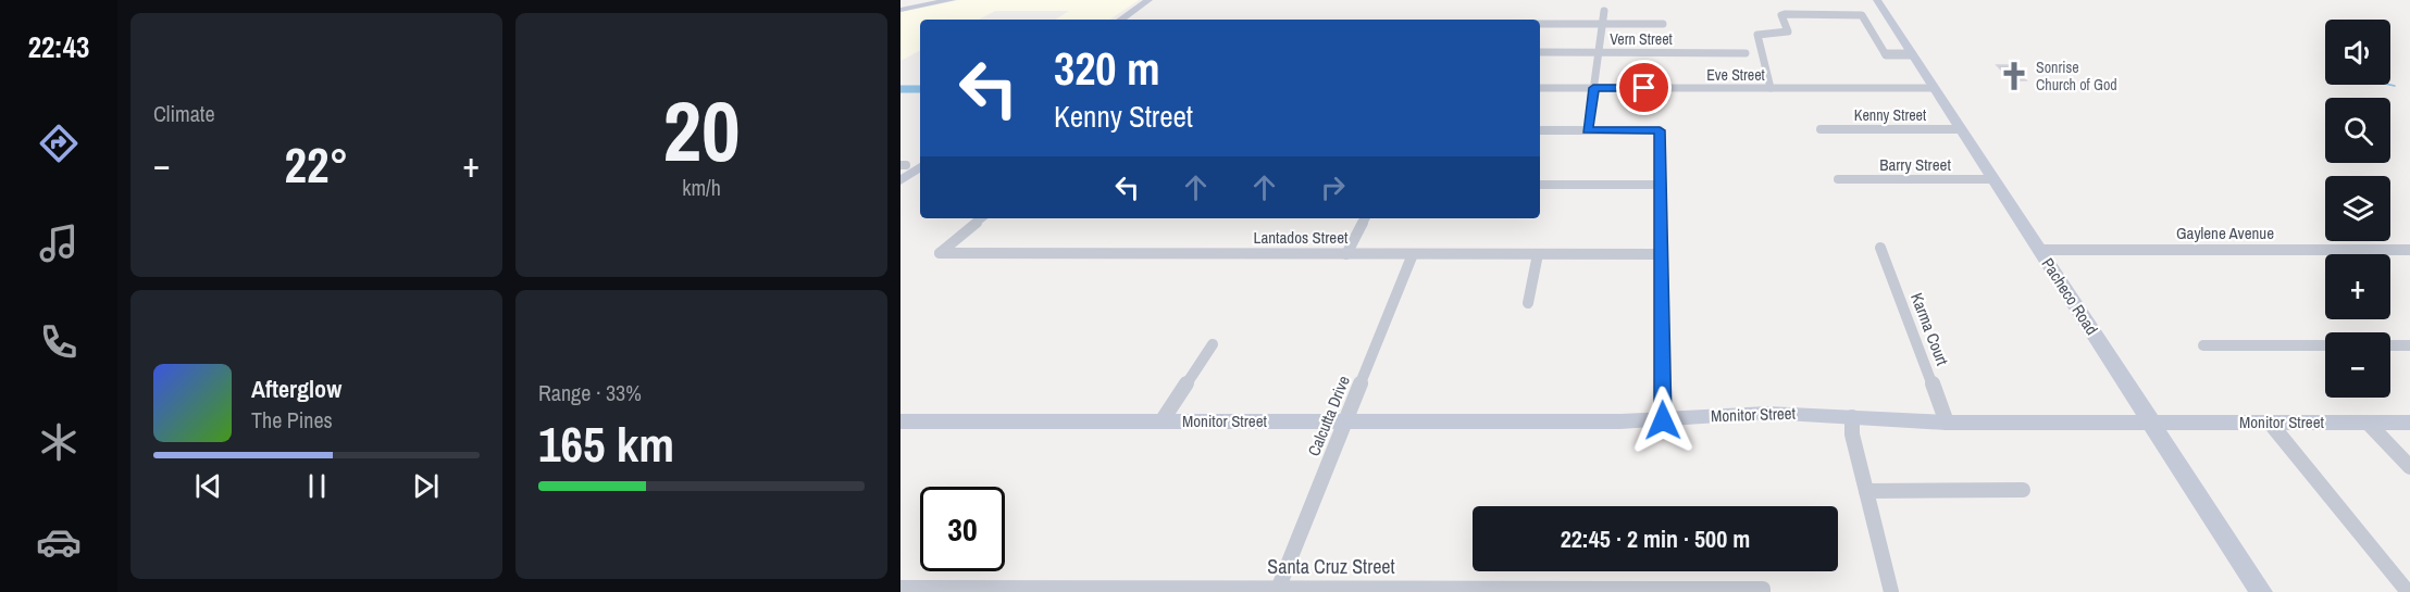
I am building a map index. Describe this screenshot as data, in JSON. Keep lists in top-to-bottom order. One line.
{"streets":{"street":["Vern Street","Eve Street","Kenny Street","Barry Street","Gaylene Avenue","Lantados Street","Pacheco Road","Karma Court","Monitor Street","Calcutta Drive","Santa Cruz Street"]},"crossings":[["Eve Street","Pacheco Road"],["Kenny Street","Pacheco Road"],["Barry Street","Pacheco Road"],["Gaylene Avenue","Pacheco Road"],["Lantados Street","Calcutta Drive"],["Pacheco Road","Monitor Street"],["Karma Court","Monitor Street"],["Monitor Street","Calcutta Drive"],["Calcutta Drive","Santa Cruz Street"]],"places":{"church":["Sonrise Church of God"]},"page":{"tabs":"22:43","tile":["Climate",["20","km/h"],["Range · 33%","165 km"]],"map_buttons":["+","−"],"turn":["320 m","Kenny Street"],"heat":["−","22°","+"],"song":["Afterglow","The Pines"],"limit":"30","trip":"22:45 · 2 min · 500 m"}}
